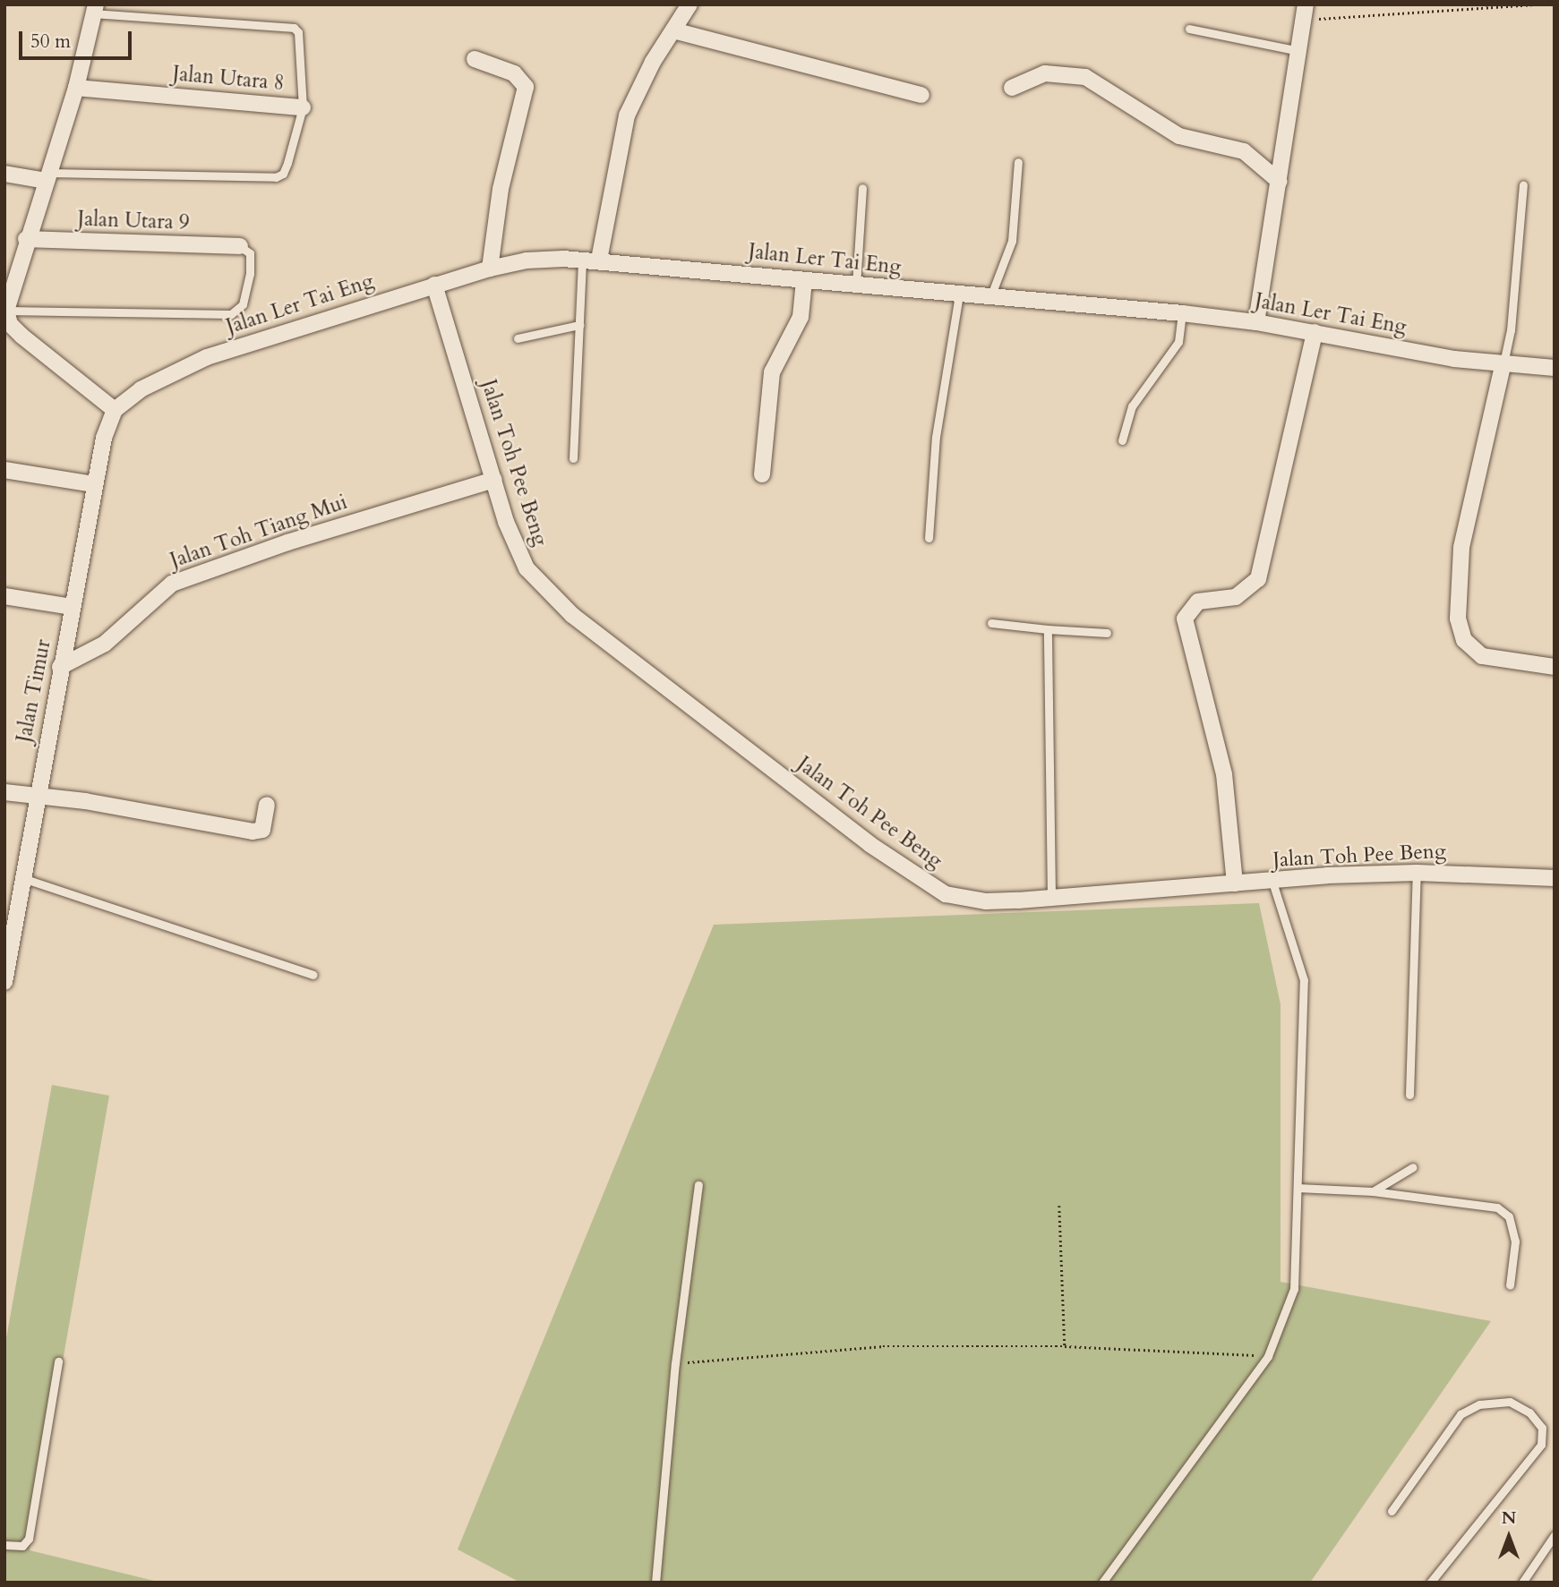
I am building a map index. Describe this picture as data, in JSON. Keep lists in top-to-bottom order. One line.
{"streets":{"street":["Jalan Utara 8","Jalan Utara 9","Jalan Ler Tai Eng","Jalan Toh Pee Beng","Jalan Toh Tiang Mui","Jalan Timur"]},"crossings":[["Jalan Ler Tai Eng","Jalan Toh Pee Beng"],["Jalan Ler Tai Eng","Jalan Timur"],["Jalan Toh Pee Beng","Jalan Toh Tiang Mui"],["Jalan Toh Tiang Mui","Jalan Timur"]],"scale_bar":"50 m","north":"top"}
